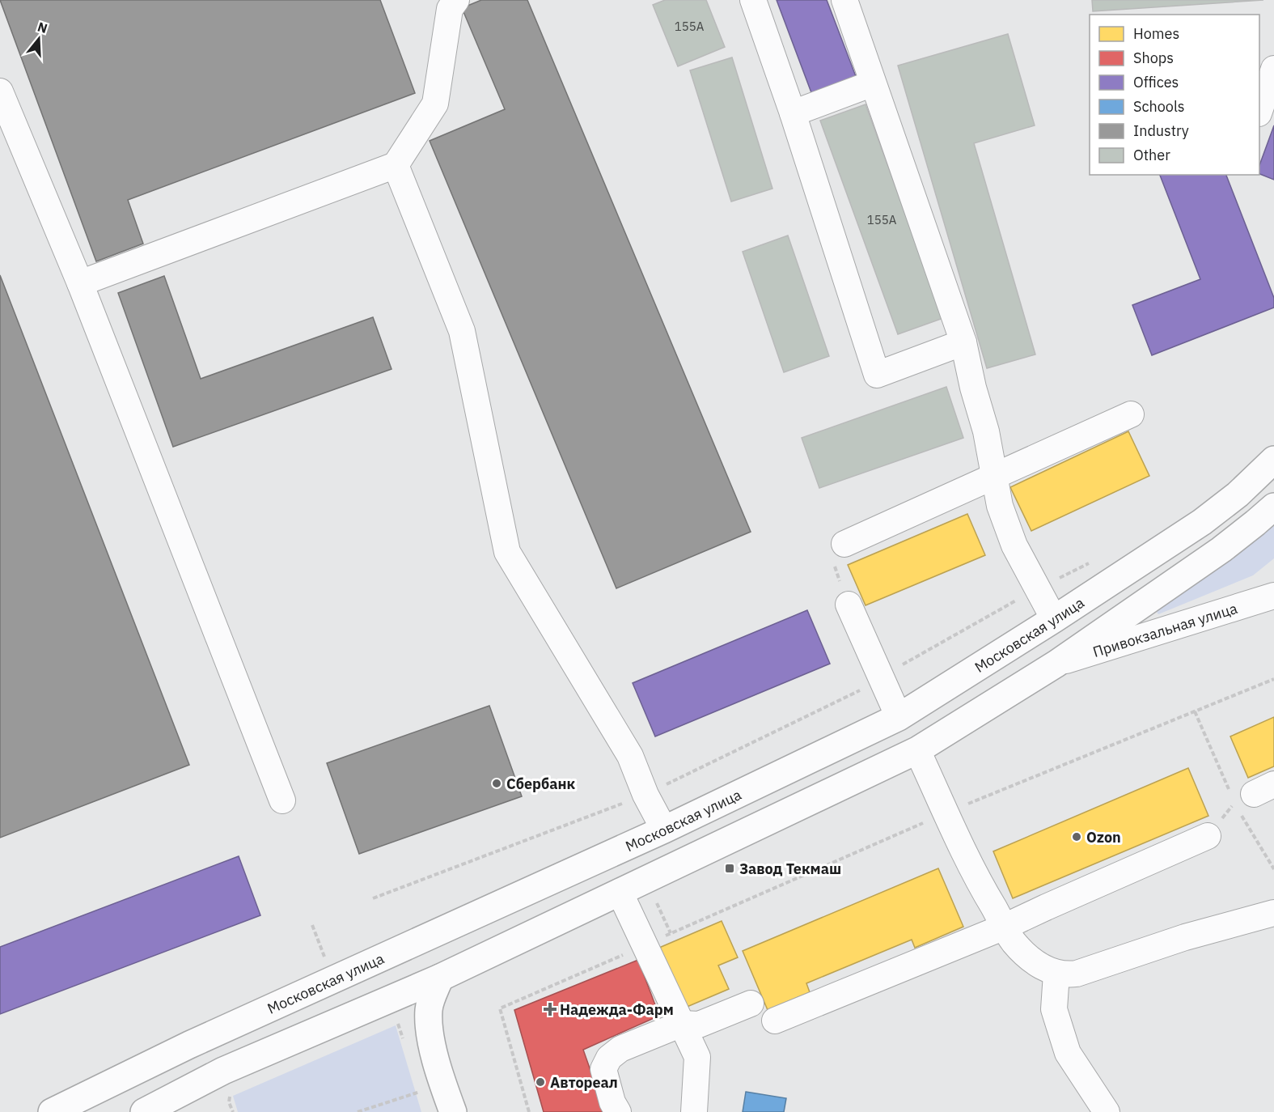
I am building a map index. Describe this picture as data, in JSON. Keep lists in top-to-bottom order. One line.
{"streets":{"main road":["Московская улица"],"street":["Привокзальная улица"]},"places":{"other":["Сбербанк","Ozon","Автореал"],"transit":["Завод Текмаш"],"health":["Надежда-Фарм"]},"house_numbers":["155А","155А"],"legend":["Homes","Shops","Offices","Schools","Industry","Other"],"north":"top"}
